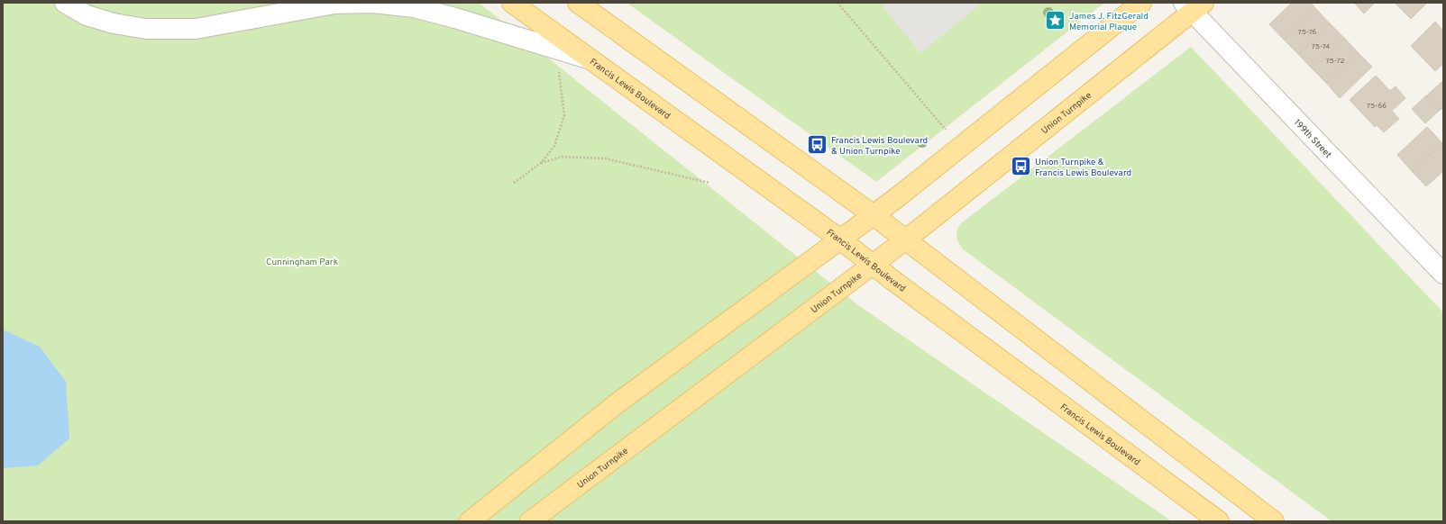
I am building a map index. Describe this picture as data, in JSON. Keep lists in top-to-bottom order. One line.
{"streets":{"main road":["Francis Lewis Boulevard","Union Turnpike"],"street":["199th Street"]},"crossings":[["Francis Lewis Boulevard","Union Turnpike"],["Union Turnpike","199th Street"]],"parks":["Cunningham Park"],"places":{"place":["James J. FitzGerald Memorial Plaque"],"bus stop":["Francis Lewis Boulevard & Union Turnpike","Union Turnpike & Francis Lewis Boulevard"]},"house_numbers":["75-76","75-74","75-72","75-66"]}
